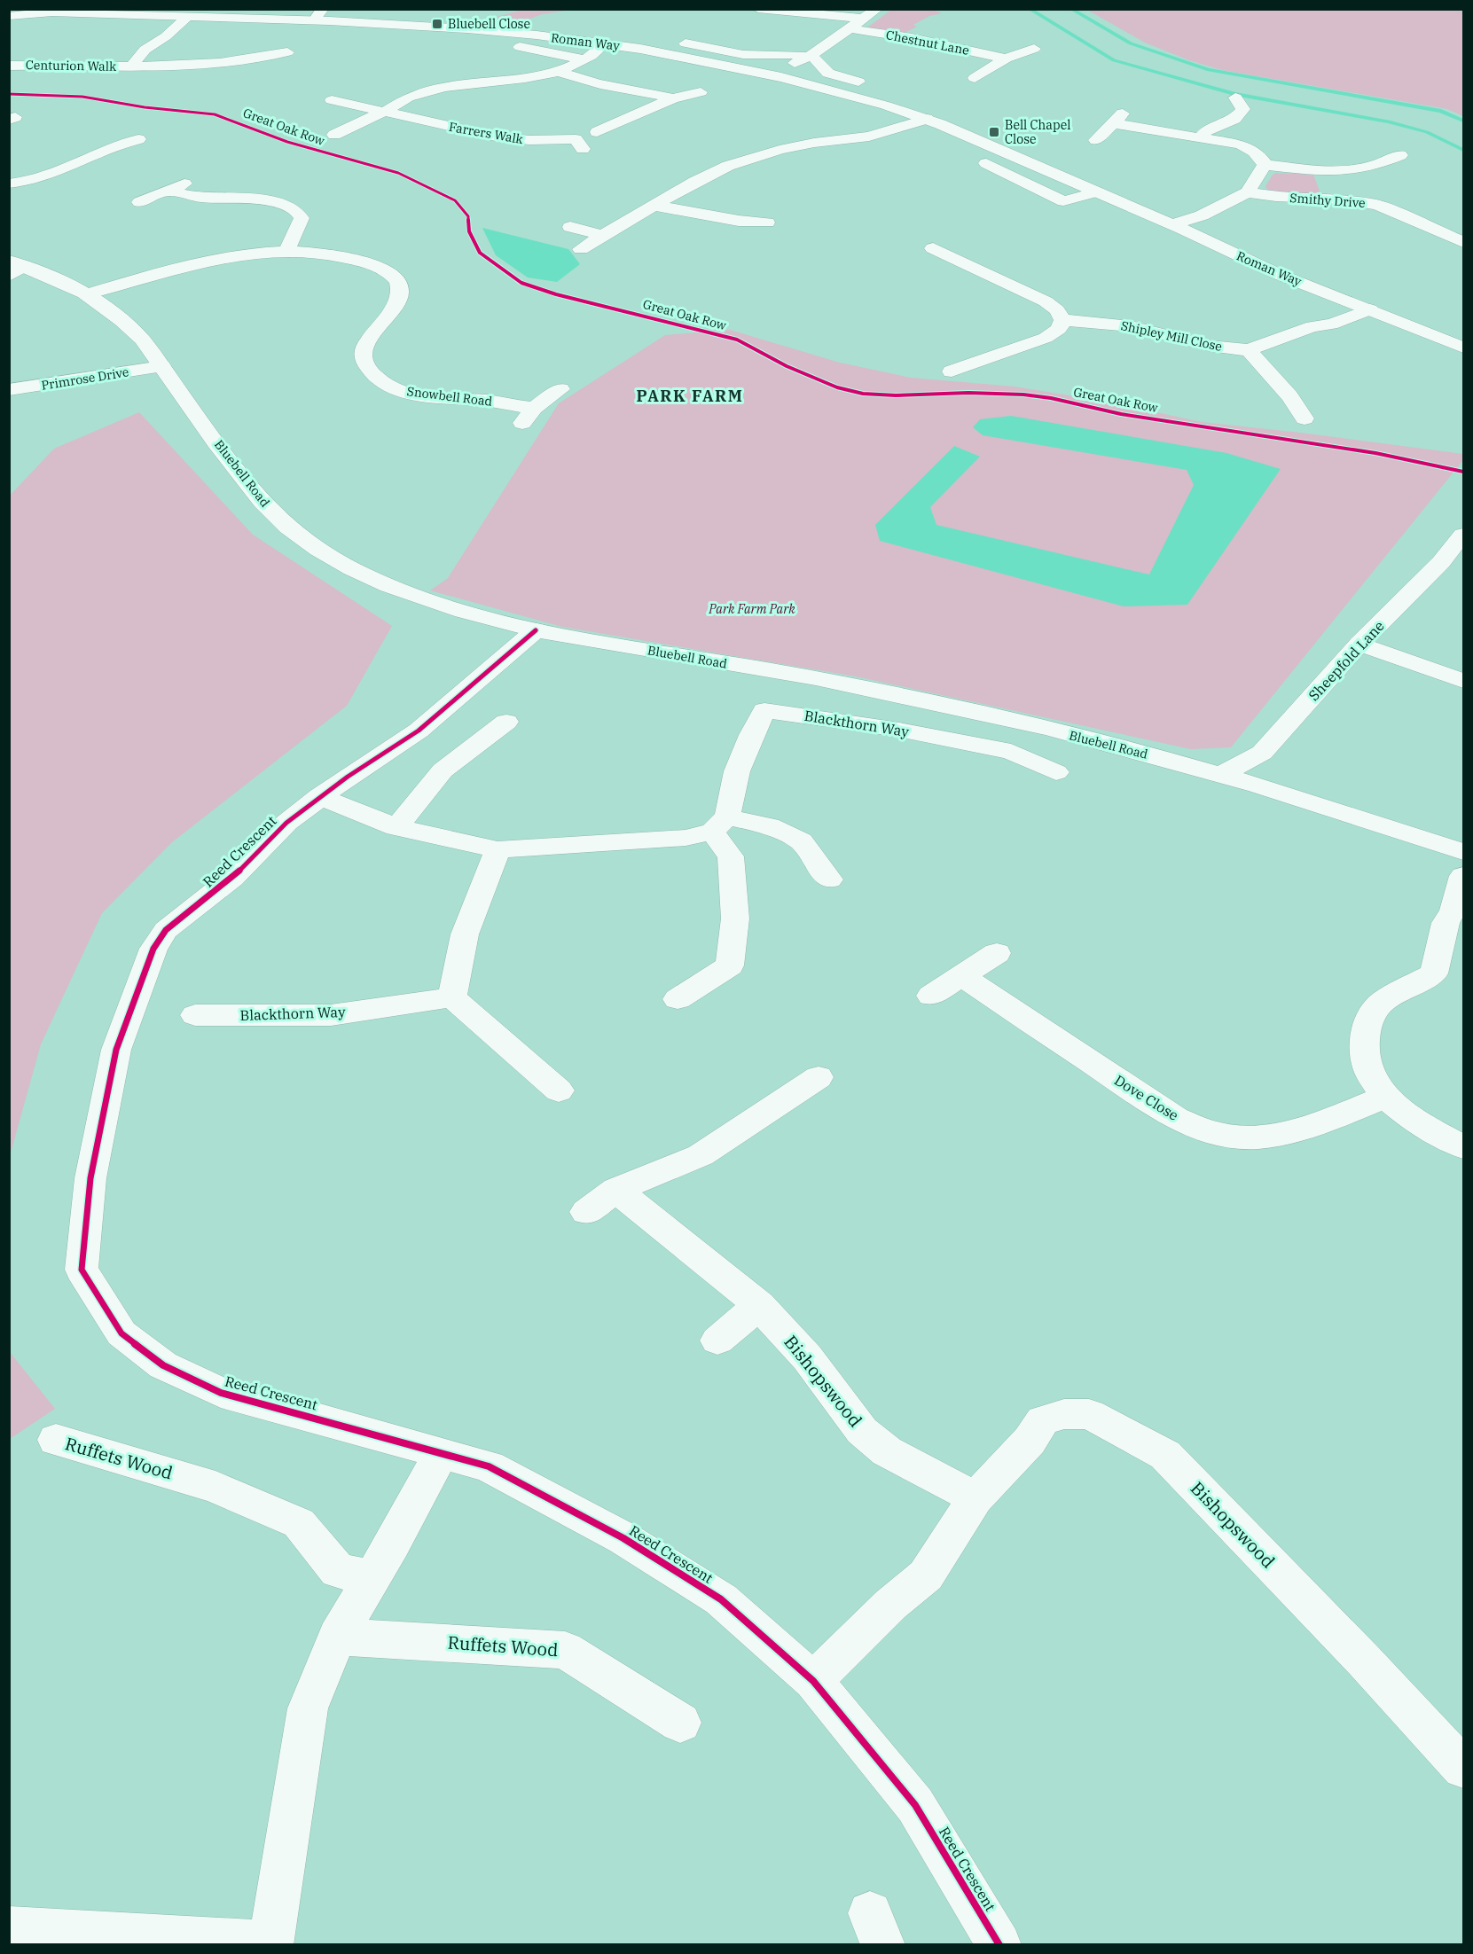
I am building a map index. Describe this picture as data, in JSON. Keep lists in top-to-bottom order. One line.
{"streets":{"street":["Roman Way","Chestnut Lane","Centurion Walk","Farrers Walk","Smithy Drive","Shipley Mill Close","Primrose Drive","Snowbell Road","Bluebell Road","Sheepfold Lane","Blackthorn Way","Reed Crescent","Dove Close","Bishopswood","Ruffets Wood"],"cycle path":["Great Oak Row"]},"crossings":[["Roman Way","Chestnut Lane"],["Roman Way","Centurion Walk"],["Roman Way","Shipley Mill Close"],["Primrose Drive","Bluebell Road"],["Snowbell Road","Bluebell Road"],["Bluebell Road","Sheepfold Lane"],["Bluebell Road","Reed Crescent"],["Reed Crescent","Bishopswood"]],"districts":["PARK FARM"],"parks":["Park Farm Park"],"places":{"transit":["Bluebell Close","Bell Chapel Close"]}}
